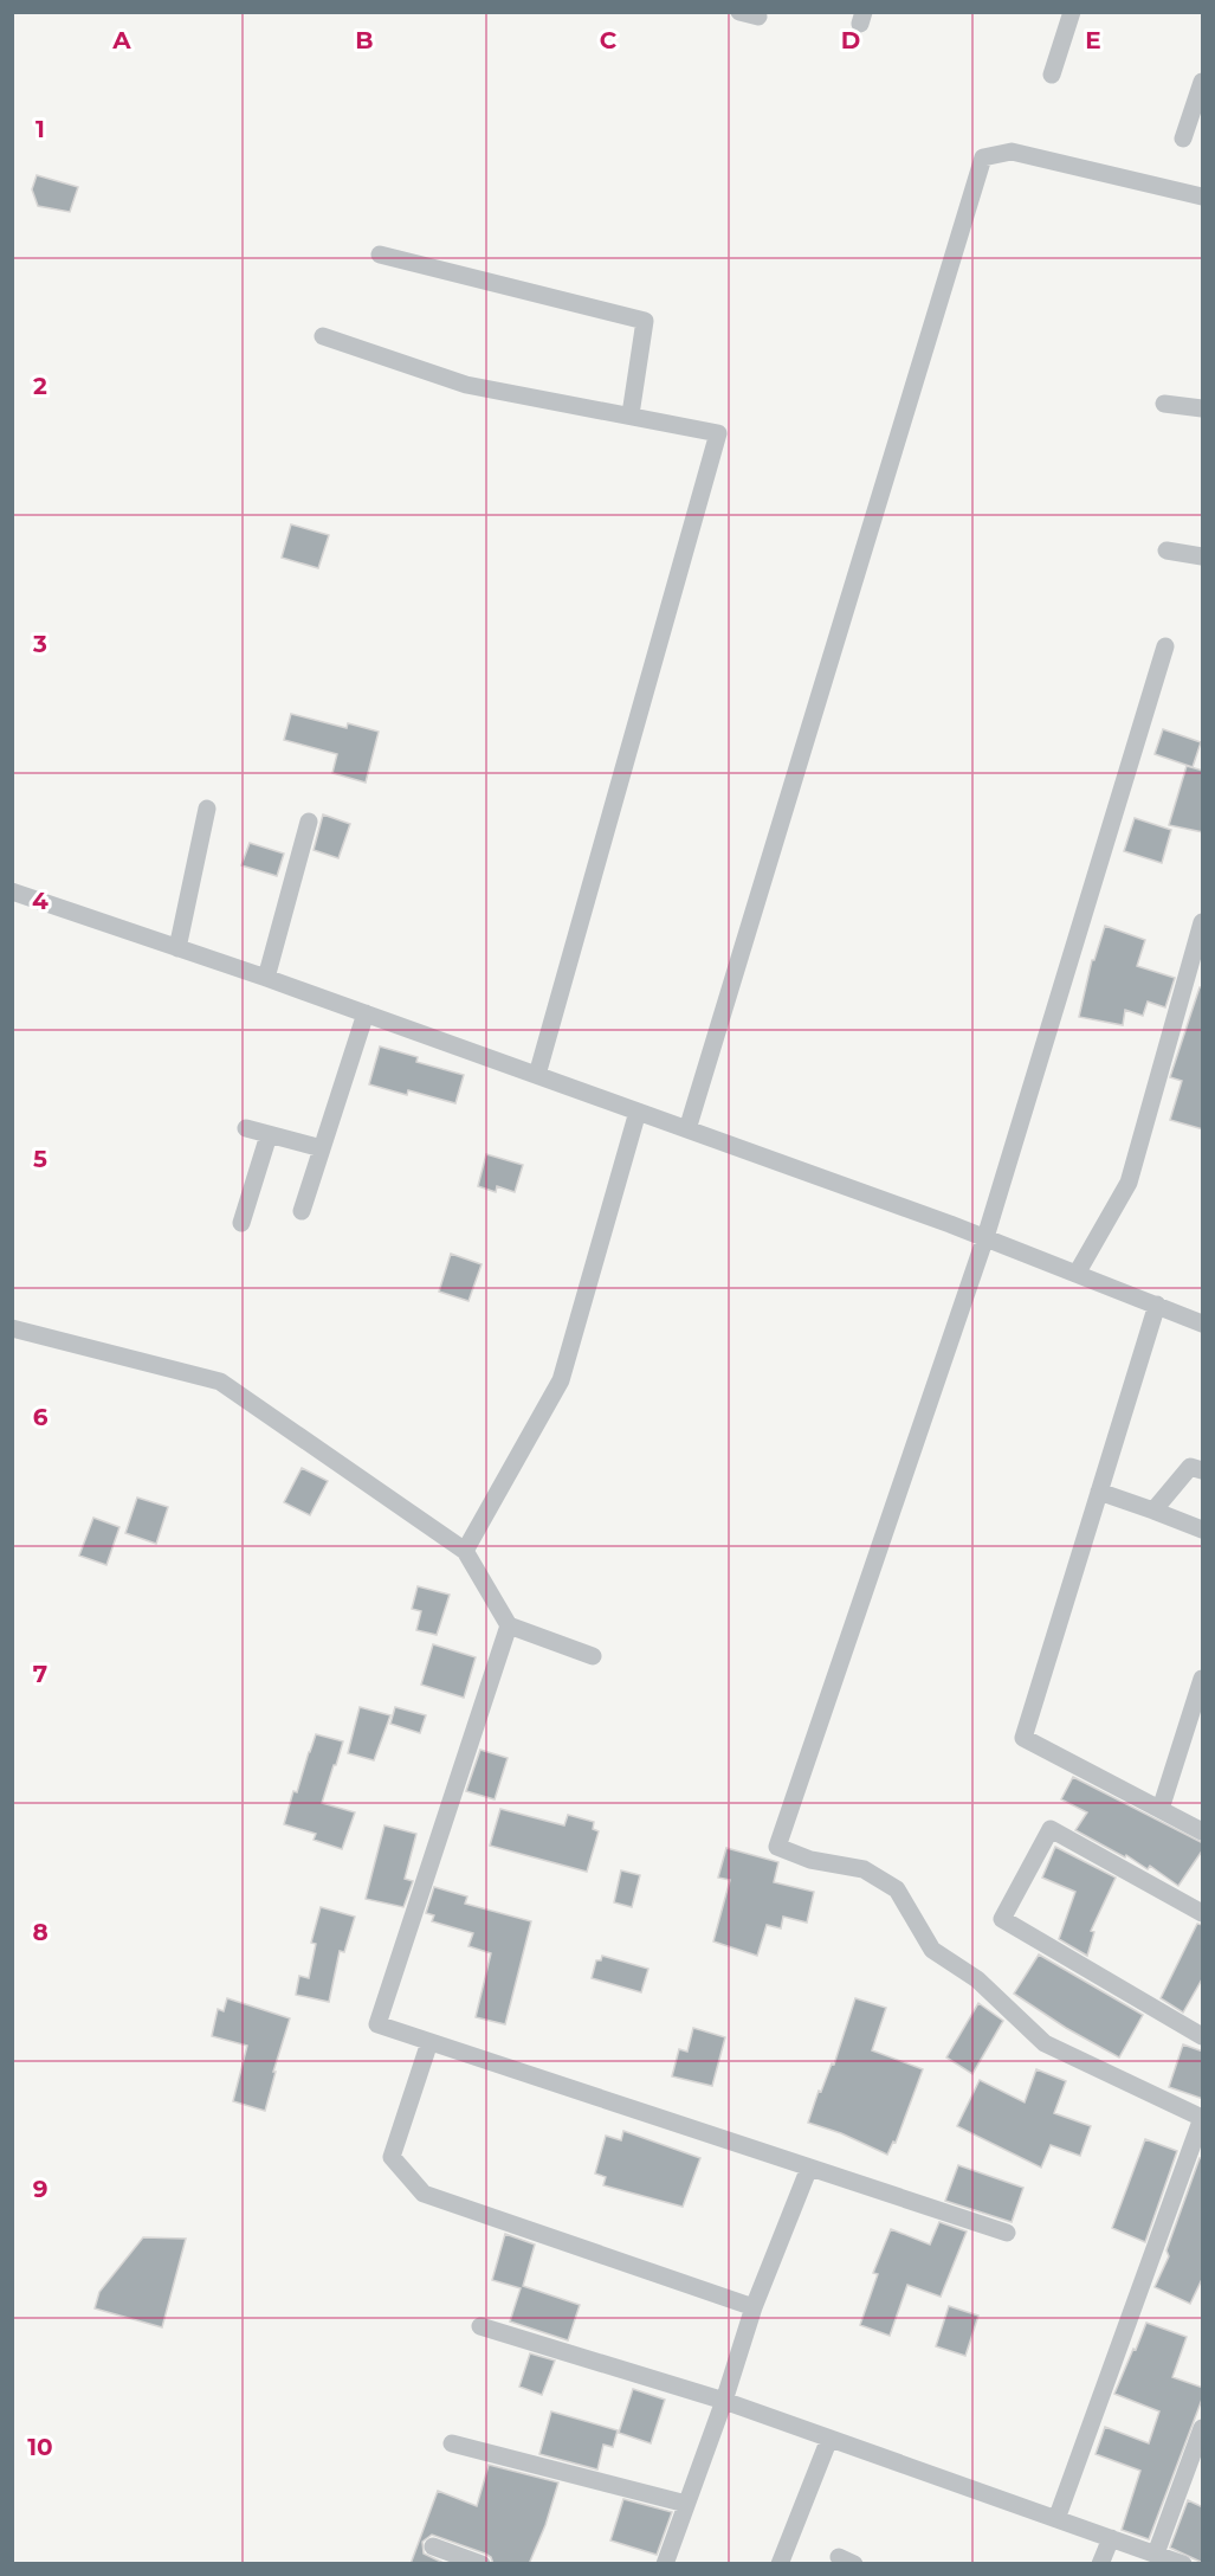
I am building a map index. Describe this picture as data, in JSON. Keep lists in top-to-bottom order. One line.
{"grid":{"columns":["A","B","C","D","E"],"rows":["1","2","3","4","5","6","7","8","9","10"]}}
